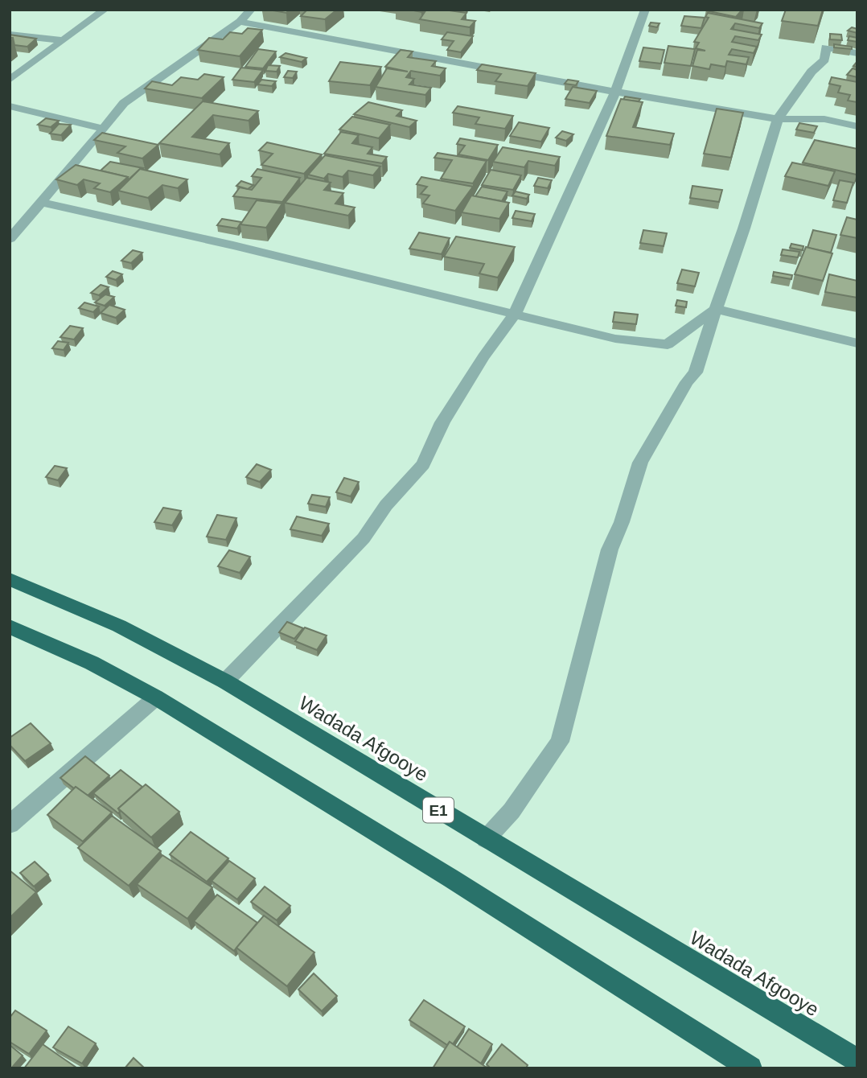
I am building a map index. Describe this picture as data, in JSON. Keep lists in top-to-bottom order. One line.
{"streets":{"highway":["Wadada Afgooye","E1"]}}
